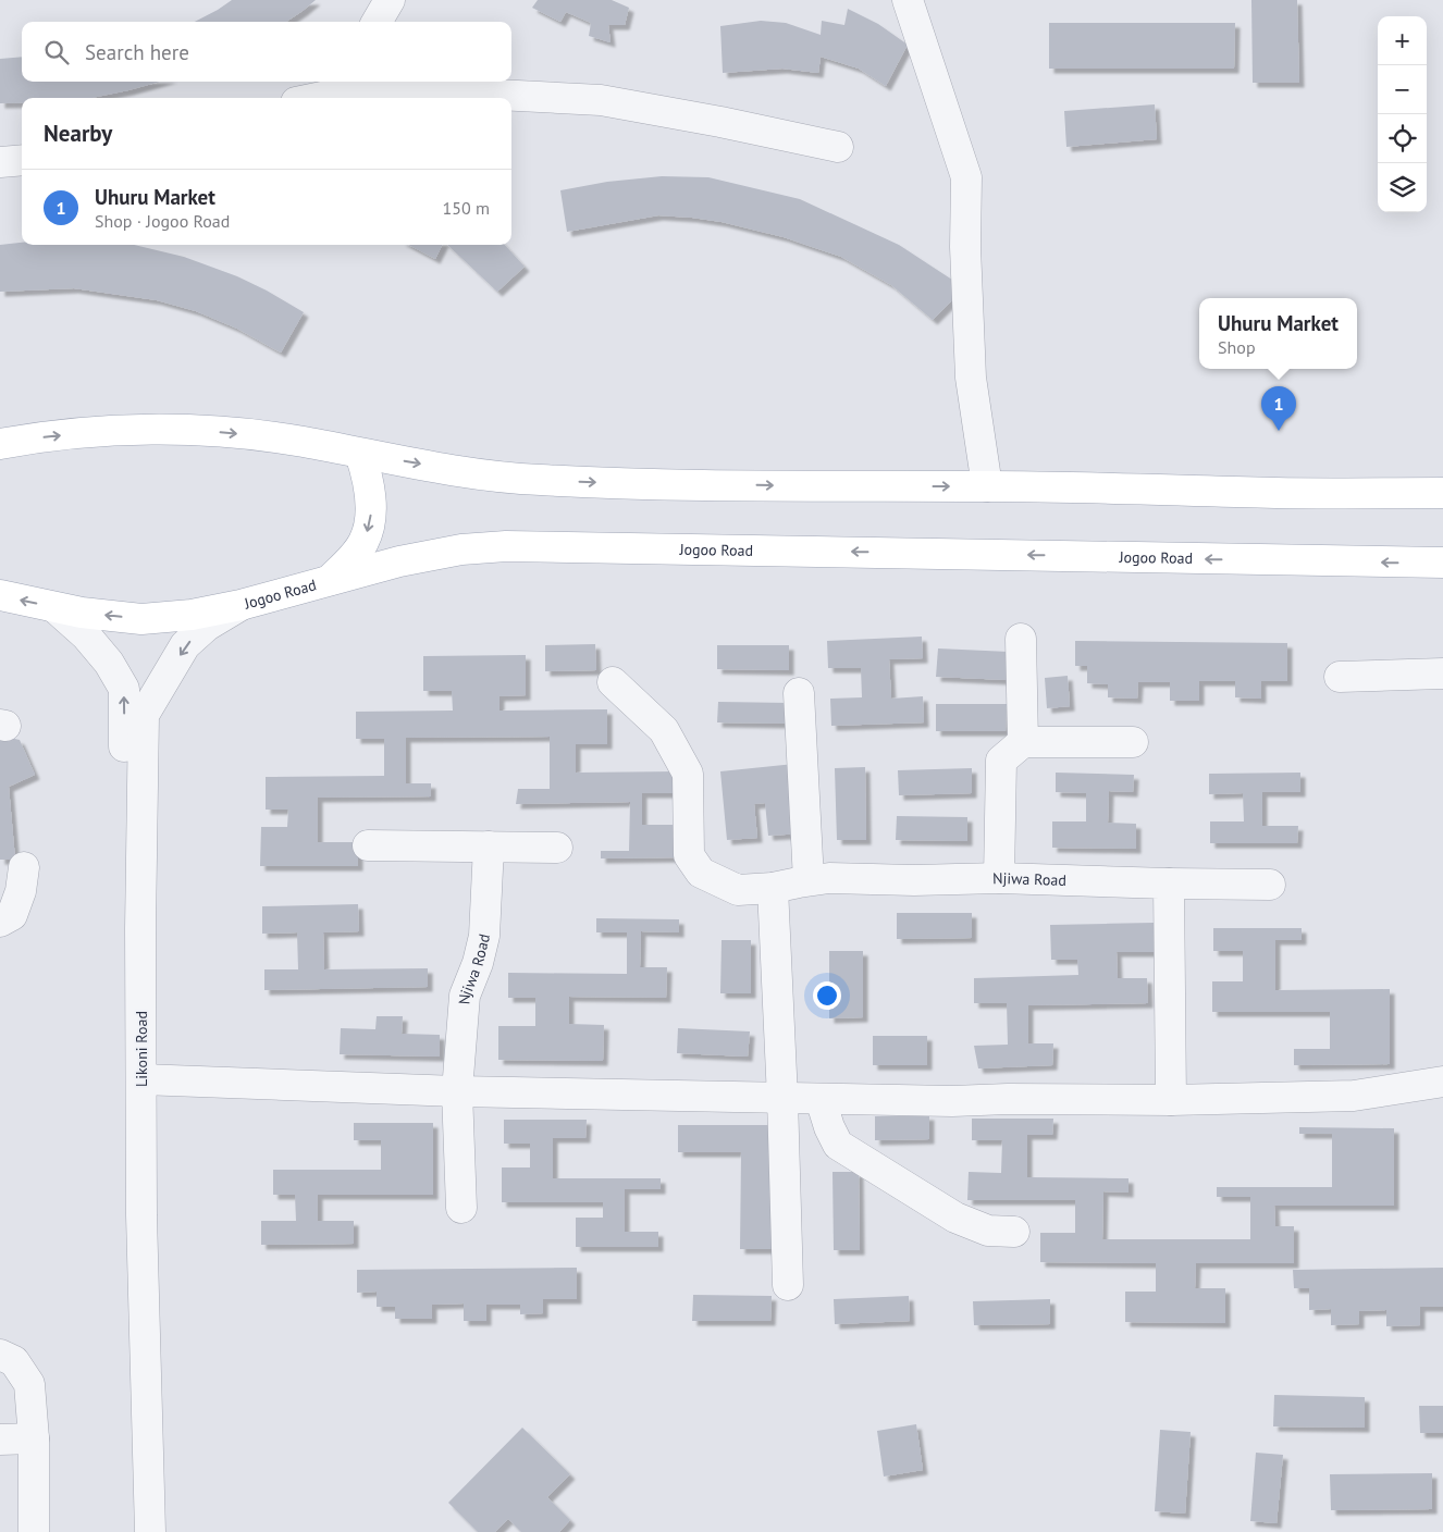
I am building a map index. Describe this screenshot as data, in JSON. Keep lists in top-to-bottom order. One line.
{"streets":{"main road":["Jogoo Road"],"street":["Njiwa Road","Likoni Road"]},"crossings":[["Jogoo Road","Likoni Road"]],"page":{"map_buttons":["+","−"],"search":"Search here","heading":"Nearby","list":[{"mark":"1","name":"Uhuru Market","note":"Shop · Jogoo Road","value":"150 m"}],"popup":["Uhuru Market","Shop"],"pins":"1"}}
